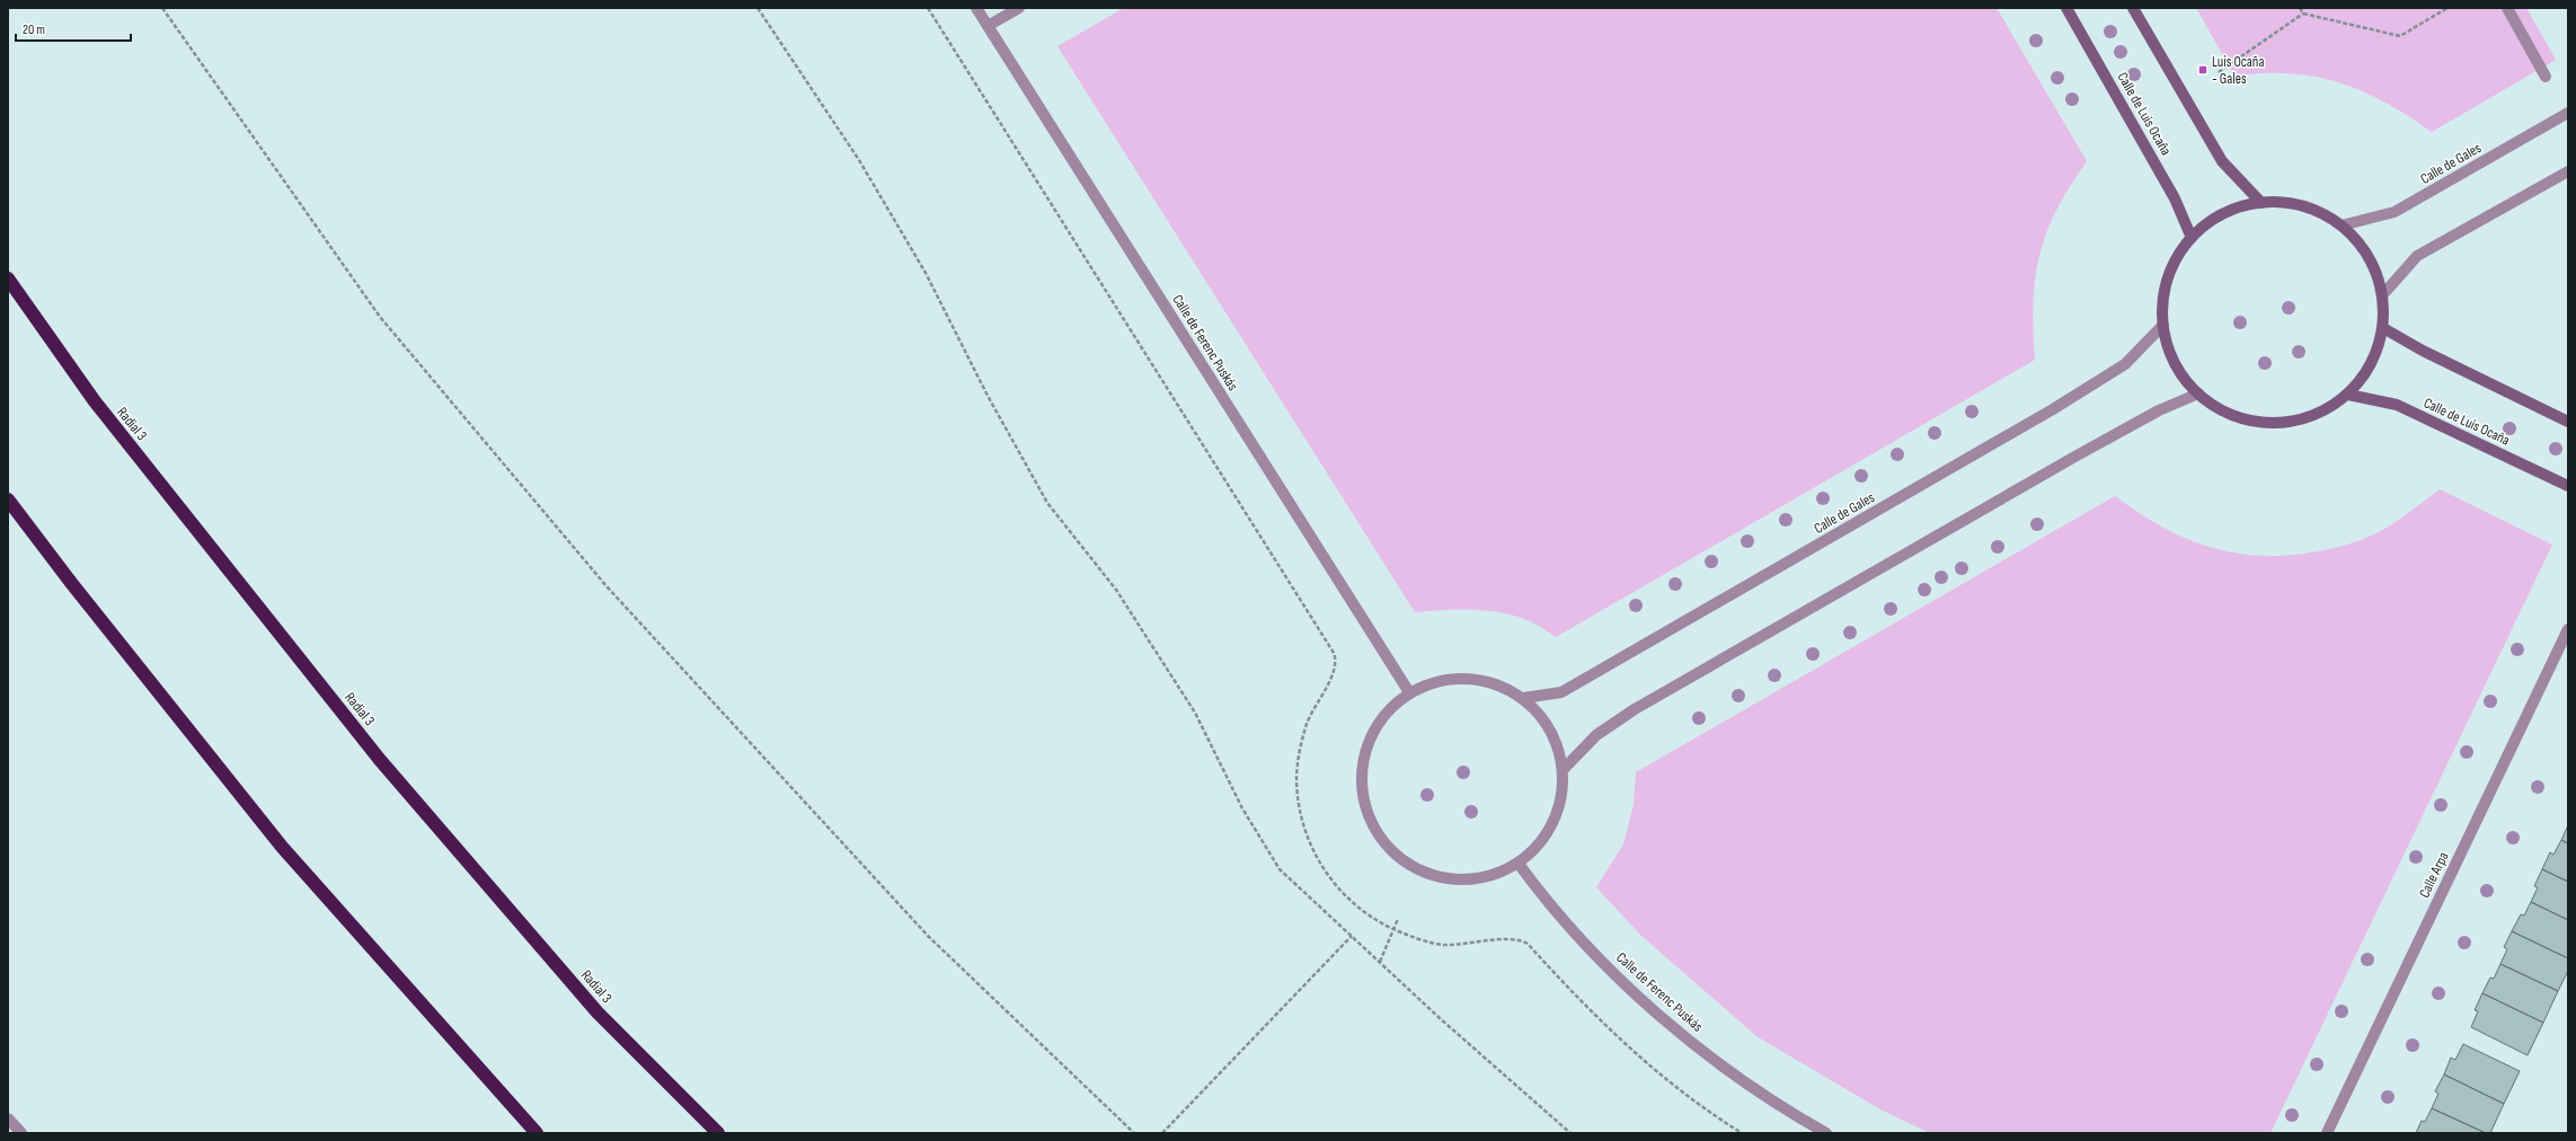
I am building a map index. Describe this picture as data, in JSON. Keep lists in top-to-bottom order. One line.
{"streets":{"highway":["Radial 3"],"main road":["Calle de Luis Ocaña"],"street":["Calle de Gales","Calle de Ferenc Puskás","Calle Arpa"]},"places":{"transit":["Luis Ocaña - Gales"]},"scale_bar":"20 m"}
